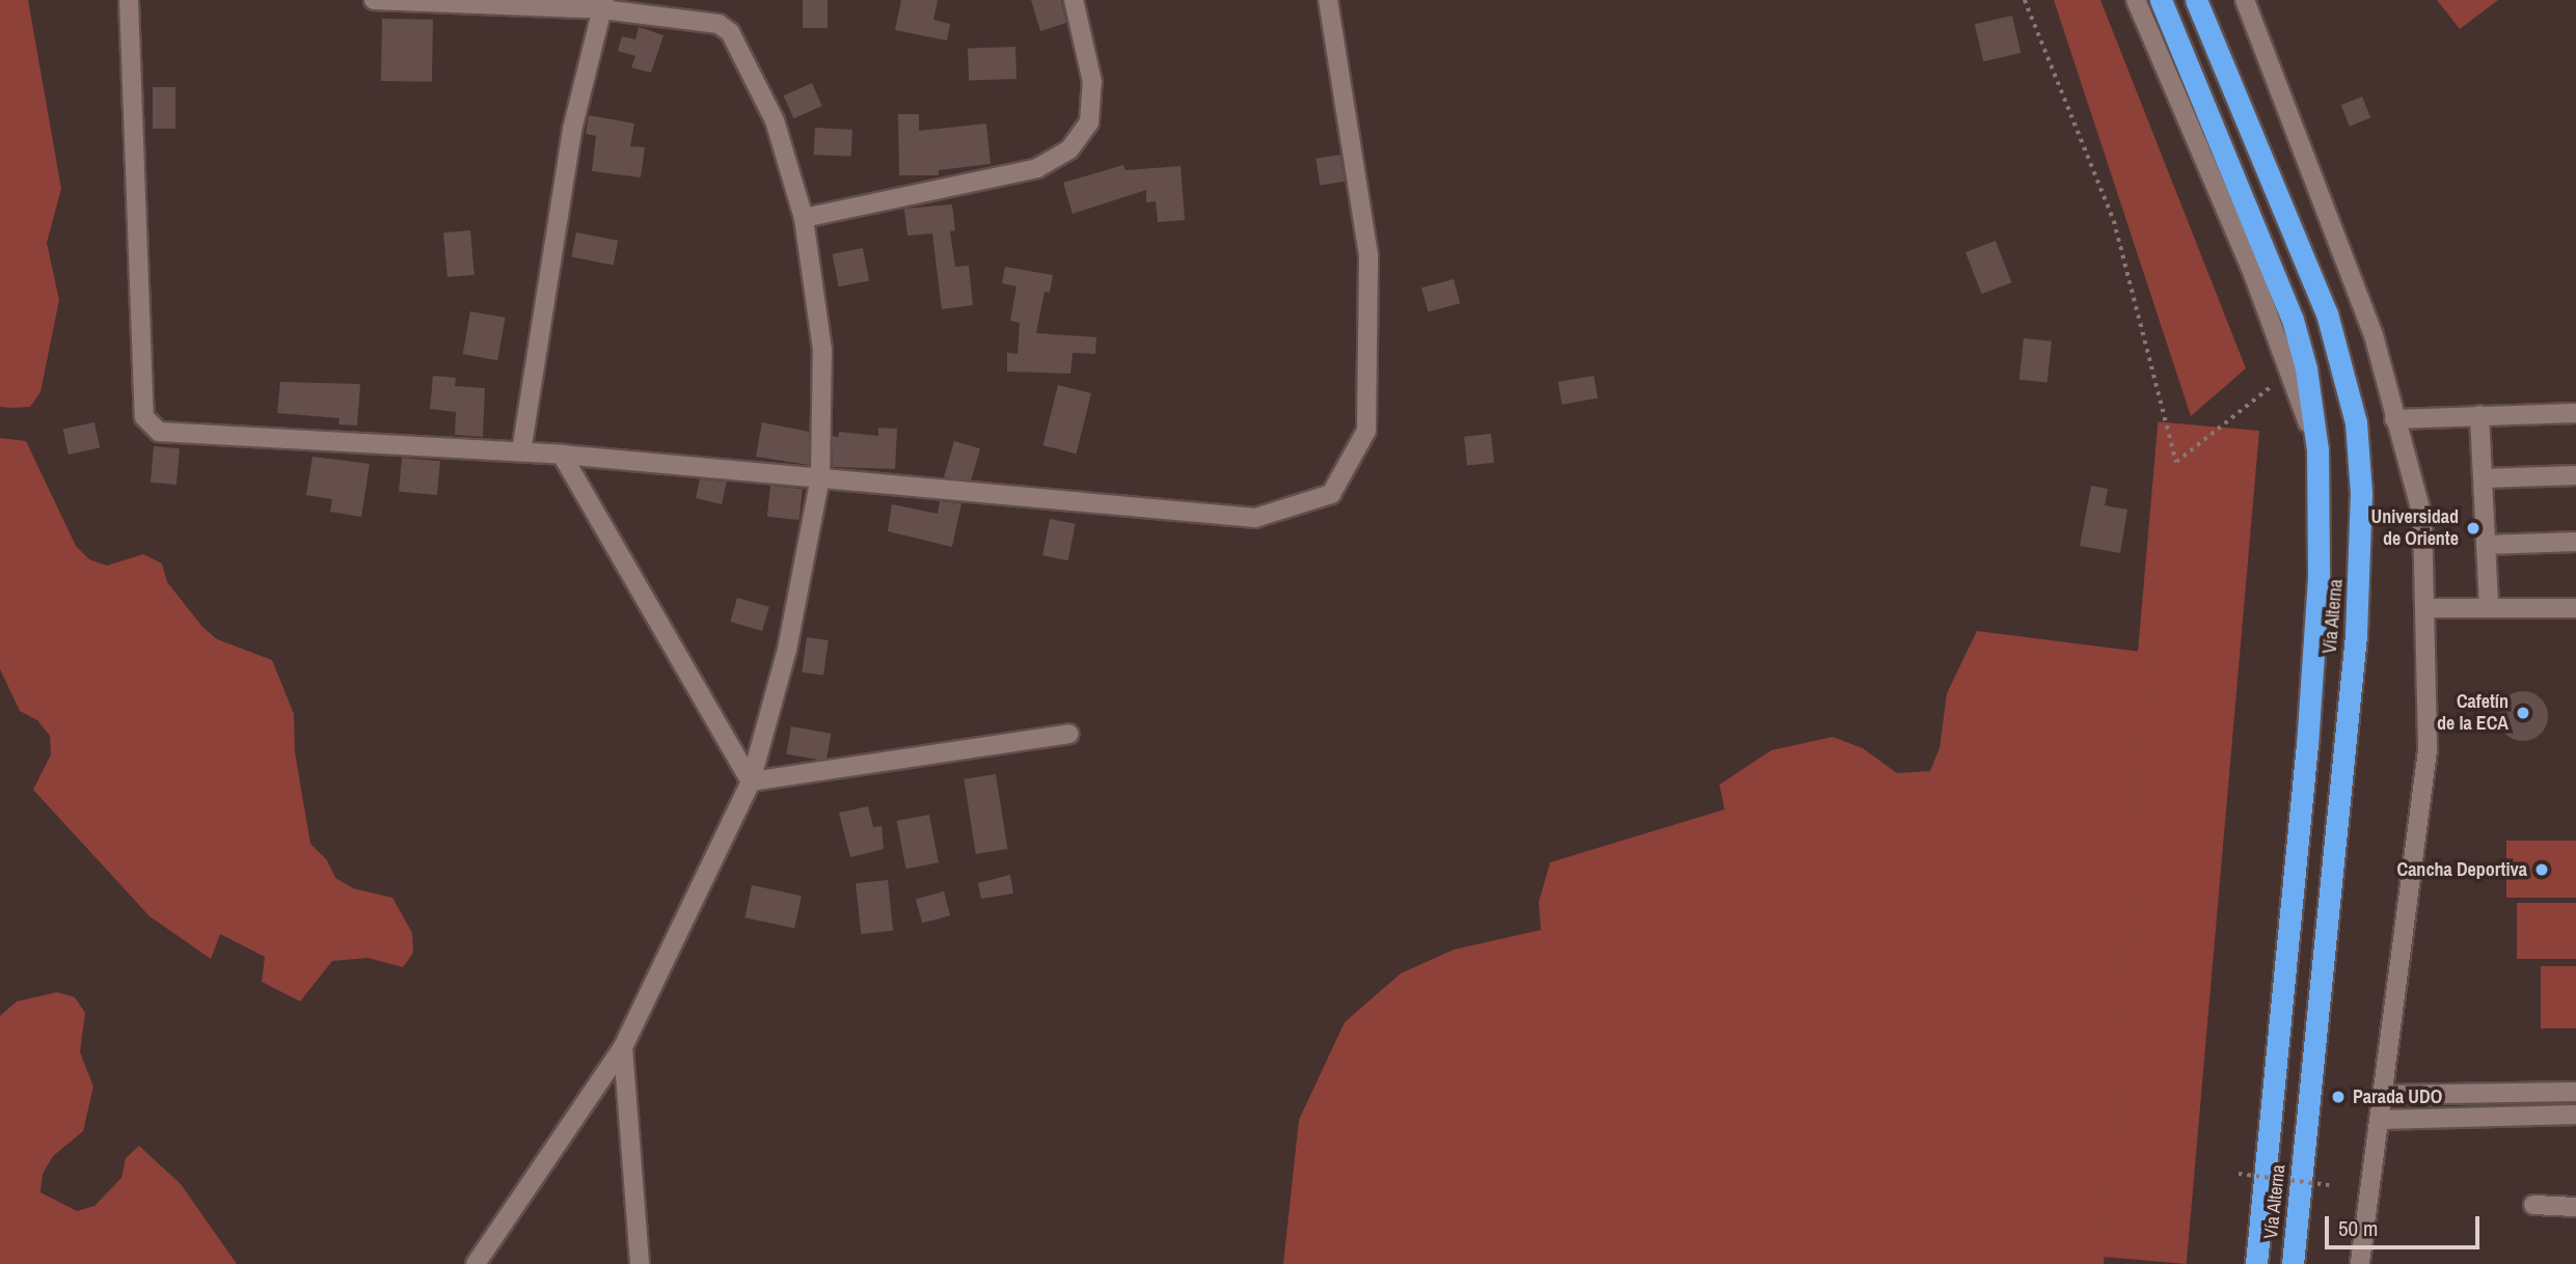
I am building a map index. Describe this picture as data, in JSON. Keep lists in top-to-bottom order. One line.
{"streets":{"highway":["Vía Alterna"]},"places":["Universidad de Oriente","Cafetín de la ECA","Cancha Deportiva","Parada UDO"],"scale_bar":"50 m"}
